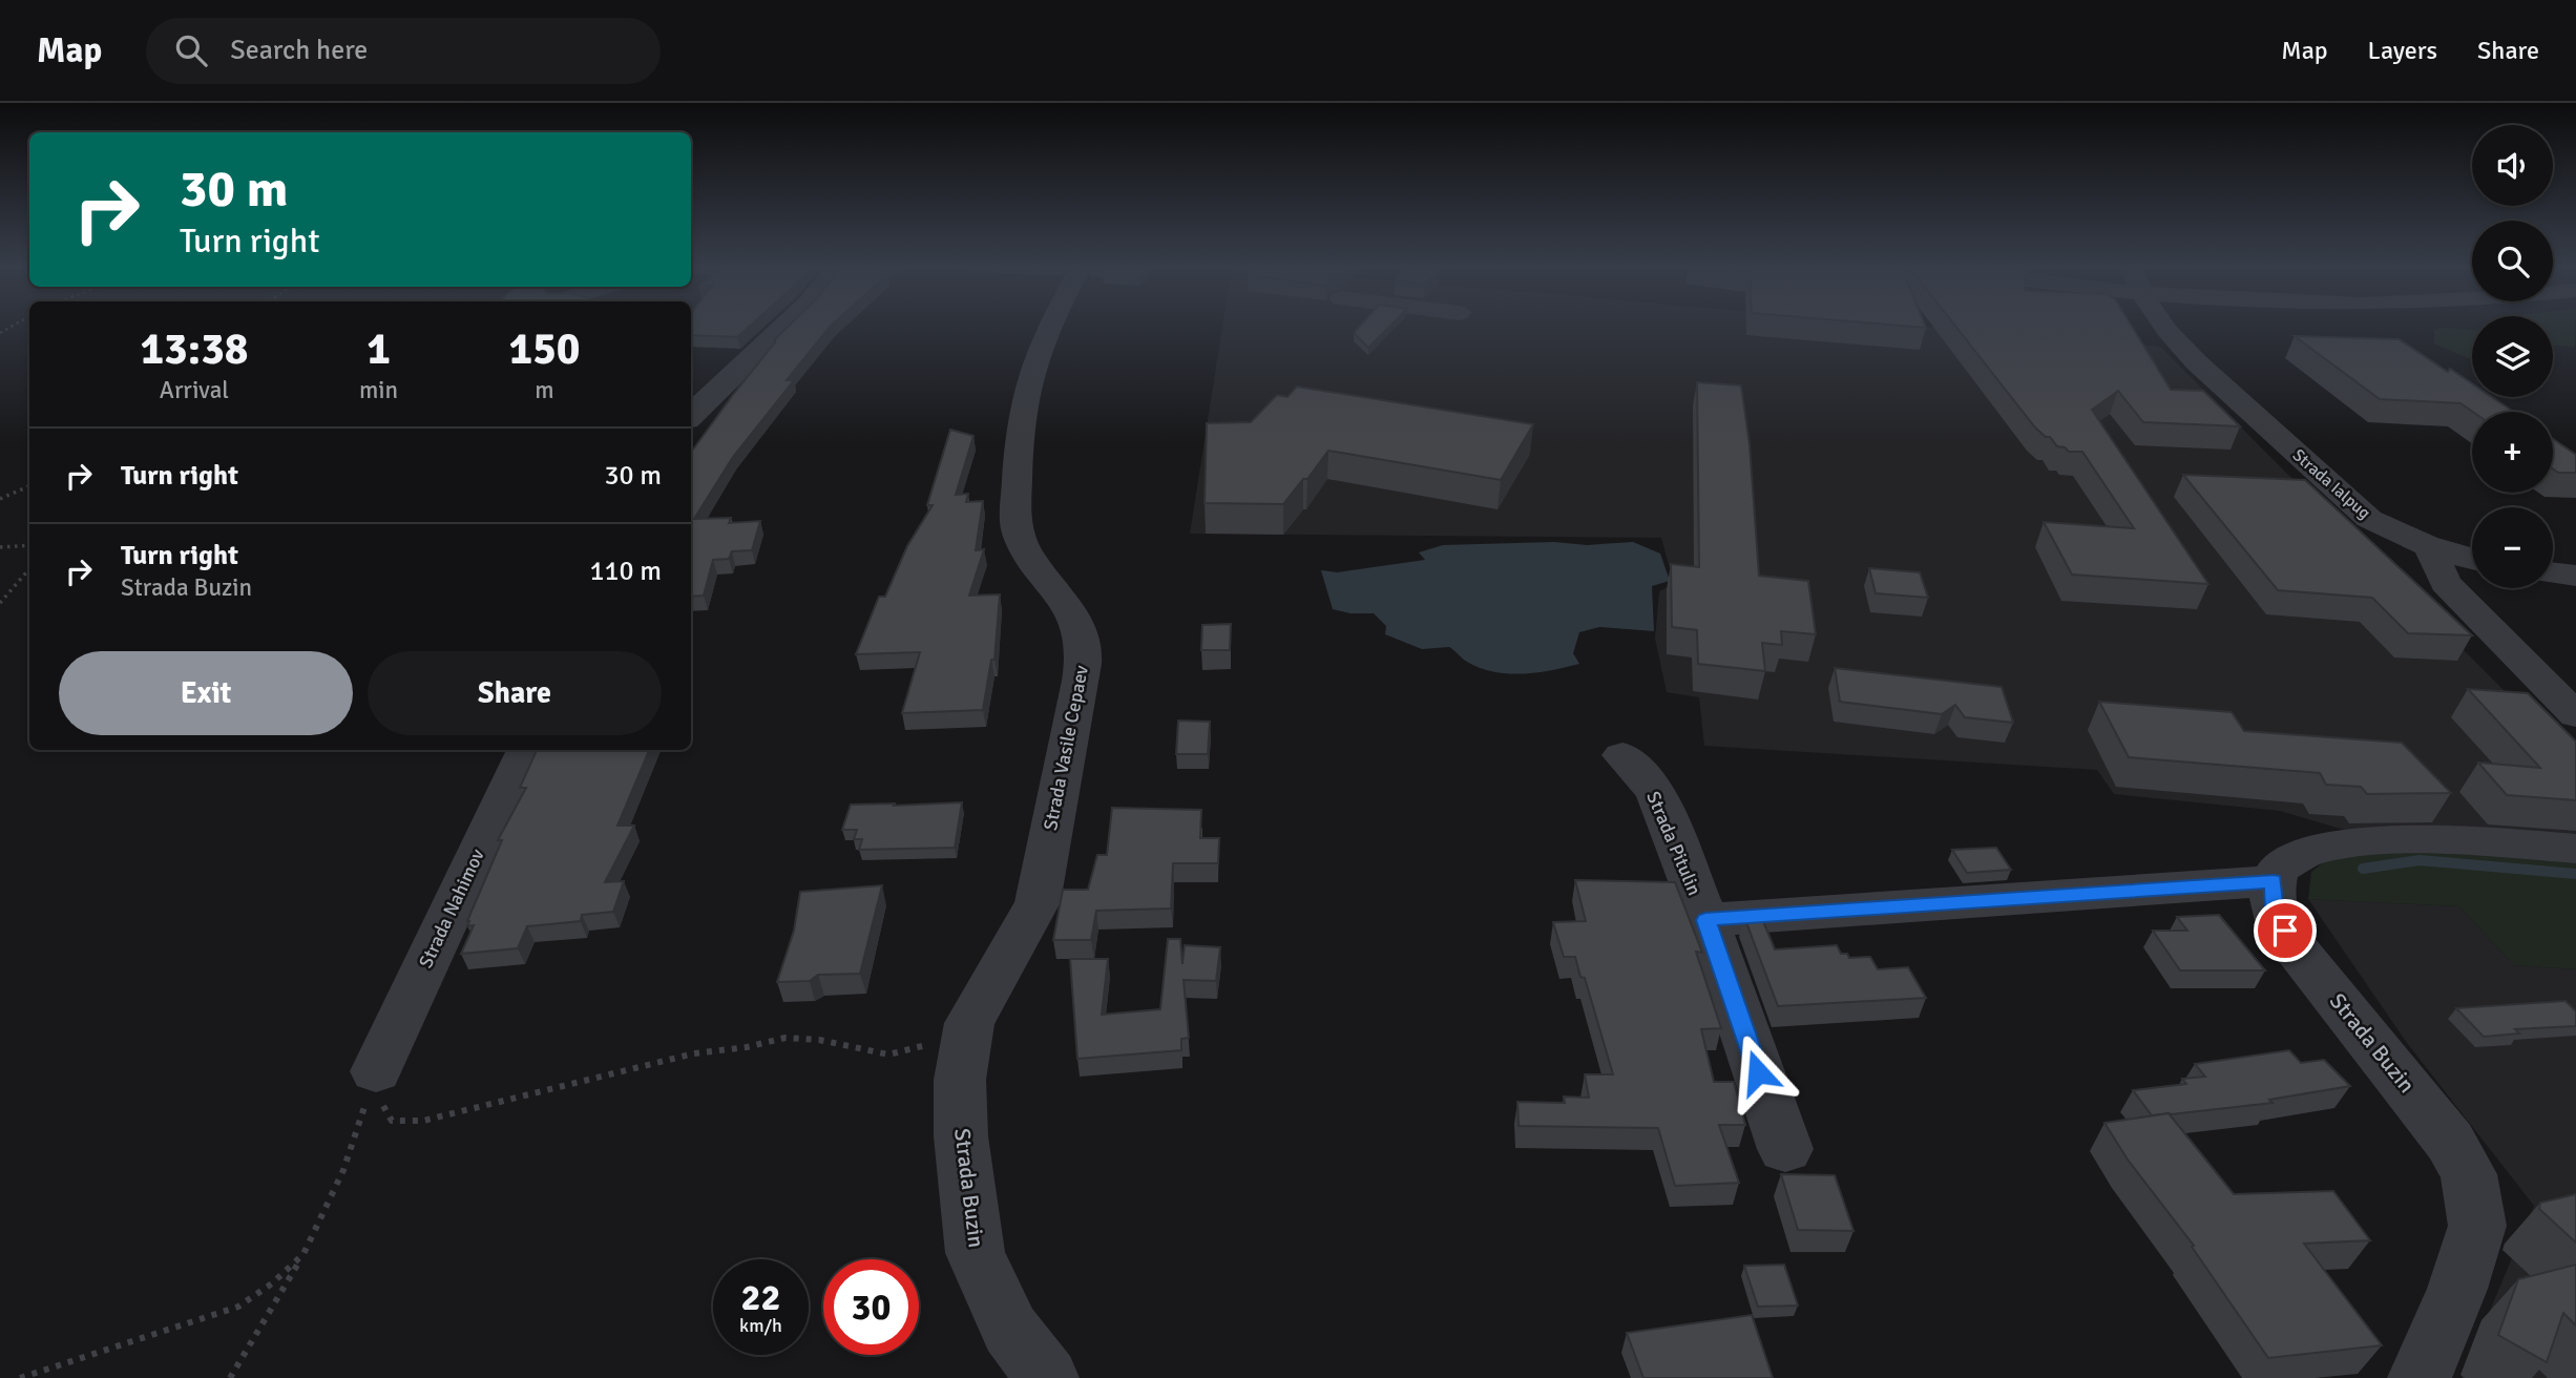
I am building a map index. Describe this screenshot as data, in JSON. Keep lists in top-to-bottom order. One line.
{"streets":{"street":["Strada Ialpug","Strada Vasile Cepaev","Strada Pitulin","Strada Nahimov","Strada Buzin"]},"crossings":[["Strada Vasile Cepaev","Strada Buzin"]],"page":{"header":"Map","search":"Search here","nav":["Map","Layers","Share"],"map_buttons":["+","−"],"turn":["30 m","Turn right"],"eta":["13:38","Arrival","1","min","150","m"],"list":[{"name":"Turn right","value":"30 m"},{"name":"Turn right","note":"Strada Buzin","value":"110 m"}],"buttons":["Exit","Share"],"speed":"22 km/h","limit":"30"}}
